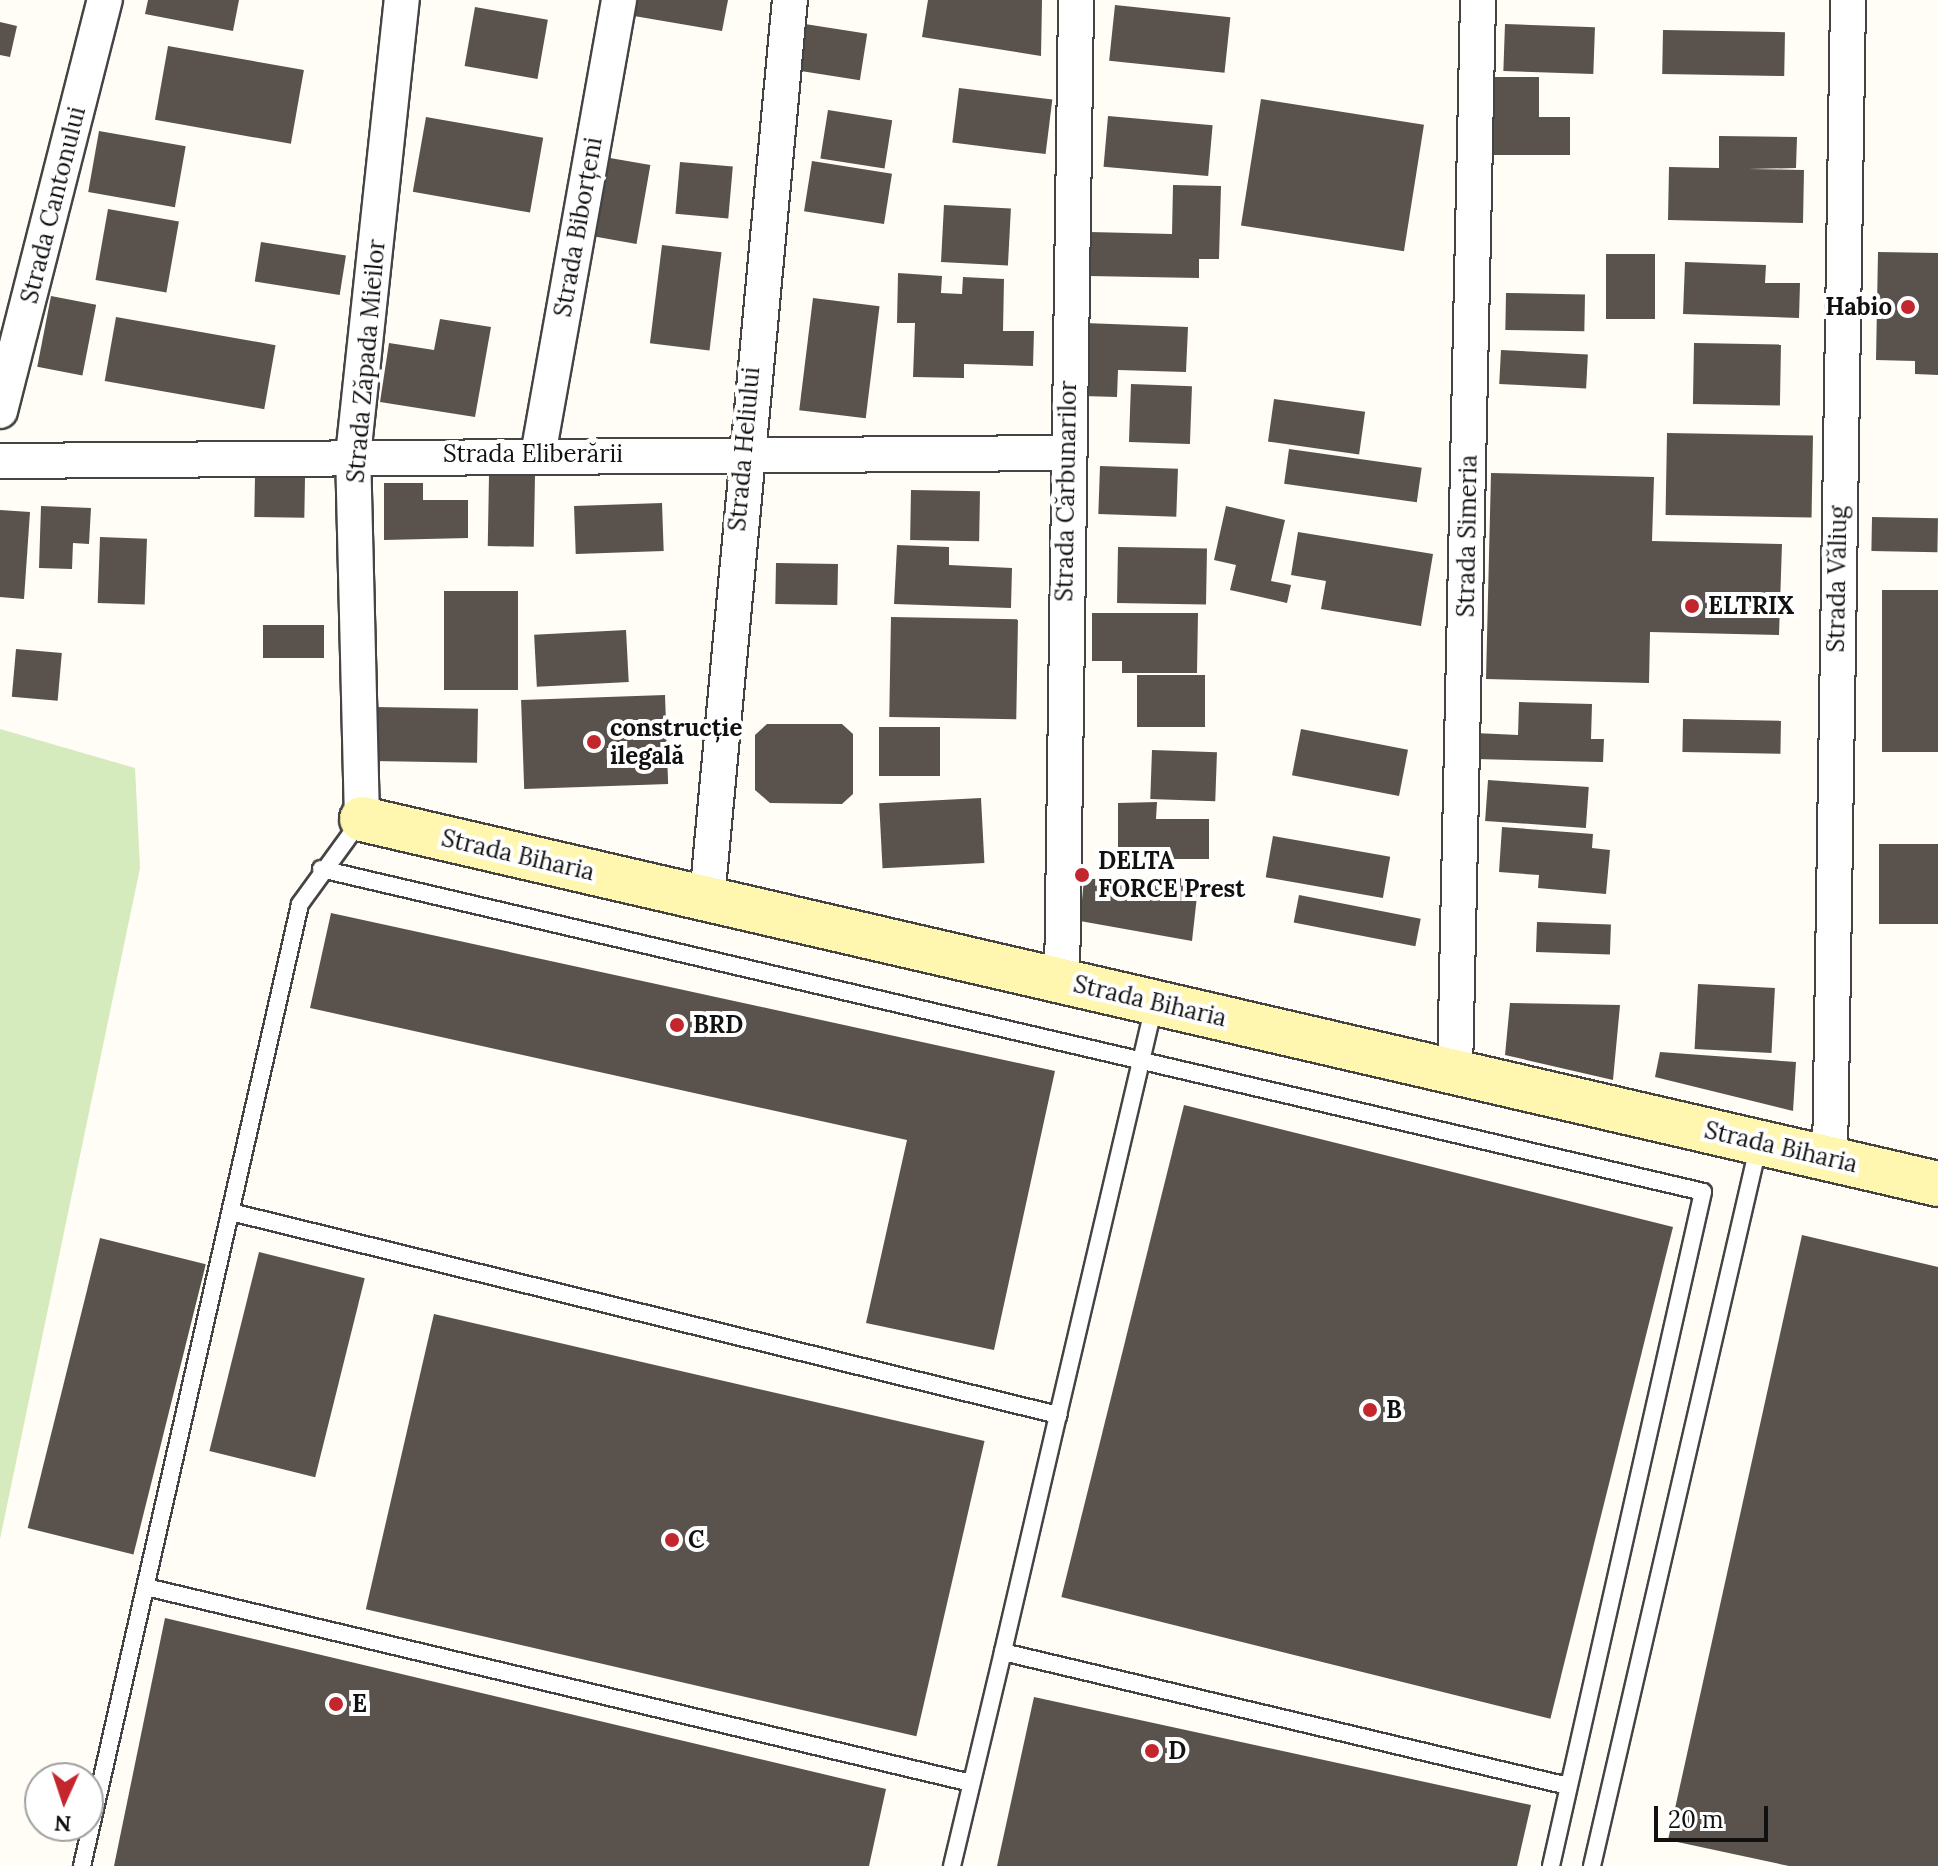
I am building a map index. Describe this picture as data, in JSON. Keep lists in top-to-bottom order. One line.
{"streets":{"street":["Strada Cantonului","Strada Biborțeni","Strada Zăpada Mieilor","Strada Heliului","Strada Eliberării","Strada Cărbunarilor","Strada Simeria","Strada Văliug","Strada Biharia"]},"crossings":[["Strada Biborțeni","Strada Eliberării"],["Strada Zăpada Mieilor","Strada Eliberării"],["Strada Zăpada Mieilor","Strada Biharia"],["Strada Heliului","Strada Eliberării"],["Strada Heliului","Strada Biharia"],["Strada Eliberării","Strada Cărbunarilor"],["Strada Cărbunarilor","Strada Biharia"],["Strada Simeria","Strada Biharia"],["Strada Văliug","Strada Biharia"]],"places":["Habio","ELTRIX","construcție ilegală","DELTA FORCE Prest","BRD","B","C","E","D"],"scale_bar":"20 m","north":"bottom"}
